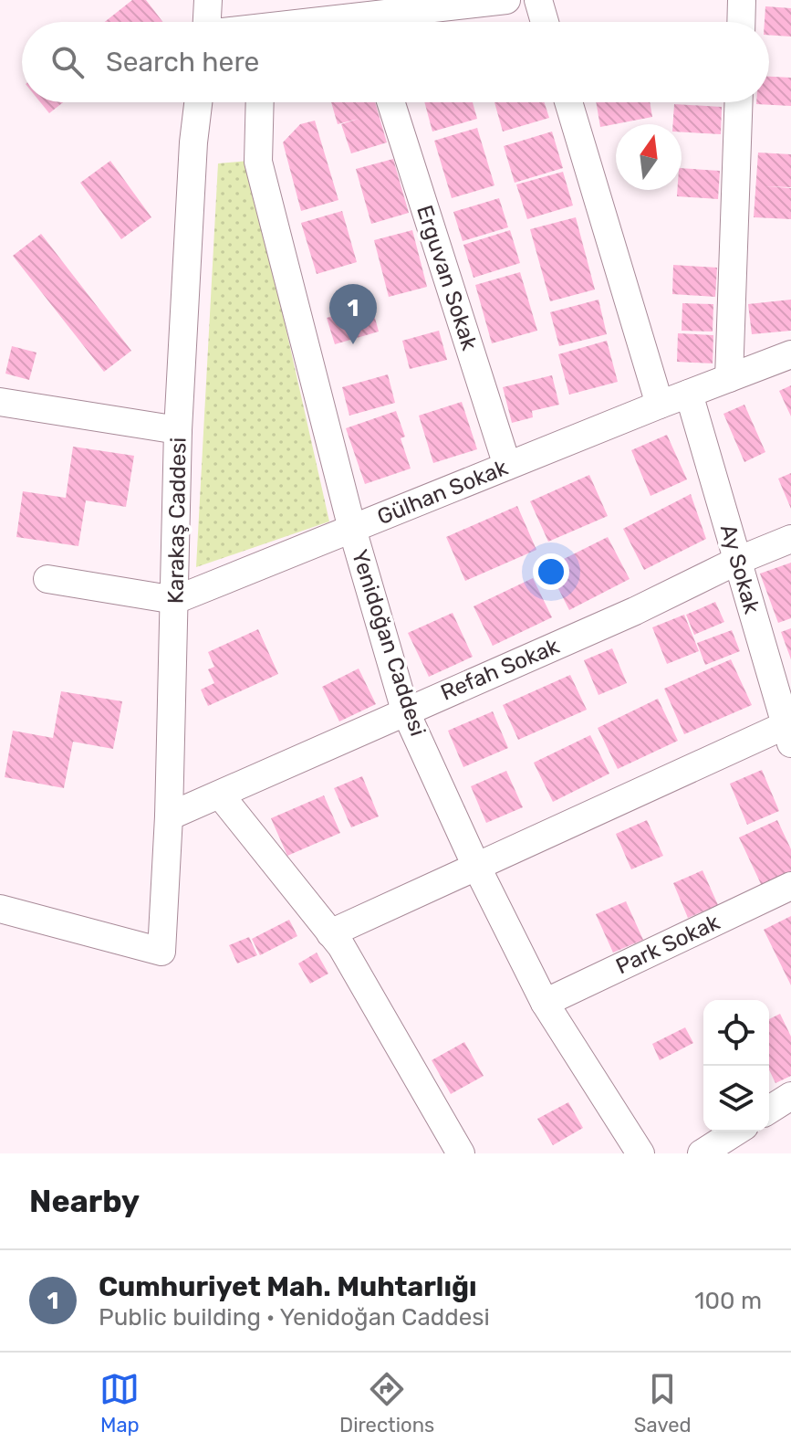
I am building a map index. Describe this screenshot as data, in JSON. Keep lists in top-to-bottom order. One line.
{"streets":{"street":["Erguvan Sokak","Gülhan Sokak","Karakaş Caddesi","Ay Sokak","Yenidoğan Caddesi","Refah Sokak","Park Sokak"]},"crossings":[["Erguvan Sokak","Gülhan Sokak"],["Gülhan Sokak","Karakaş Caddesi"],["Gülhan Sokak","Ay Sokak"],["Gülhan Sokak","Yenidoğan Caddesi"],["Karakaş Caddesi","Refah Sokak"],["Ay Sokak","Refah Sokak"],["Yenidoğan Caddesi","Refah Sokak"],["Yenidoğan Caddesi","Park Sokak"]],"north":"top","page":{"search":"Search here","pins":"1","heading":"Nearby","list":[{"mark":"1","name":"Cumhuriyet Mah. Muhtarlığı","note":"Public building · Yenidoğan Caddesi","value":"100 m"}],"nav":["Map","Directions","Saved"]}}
